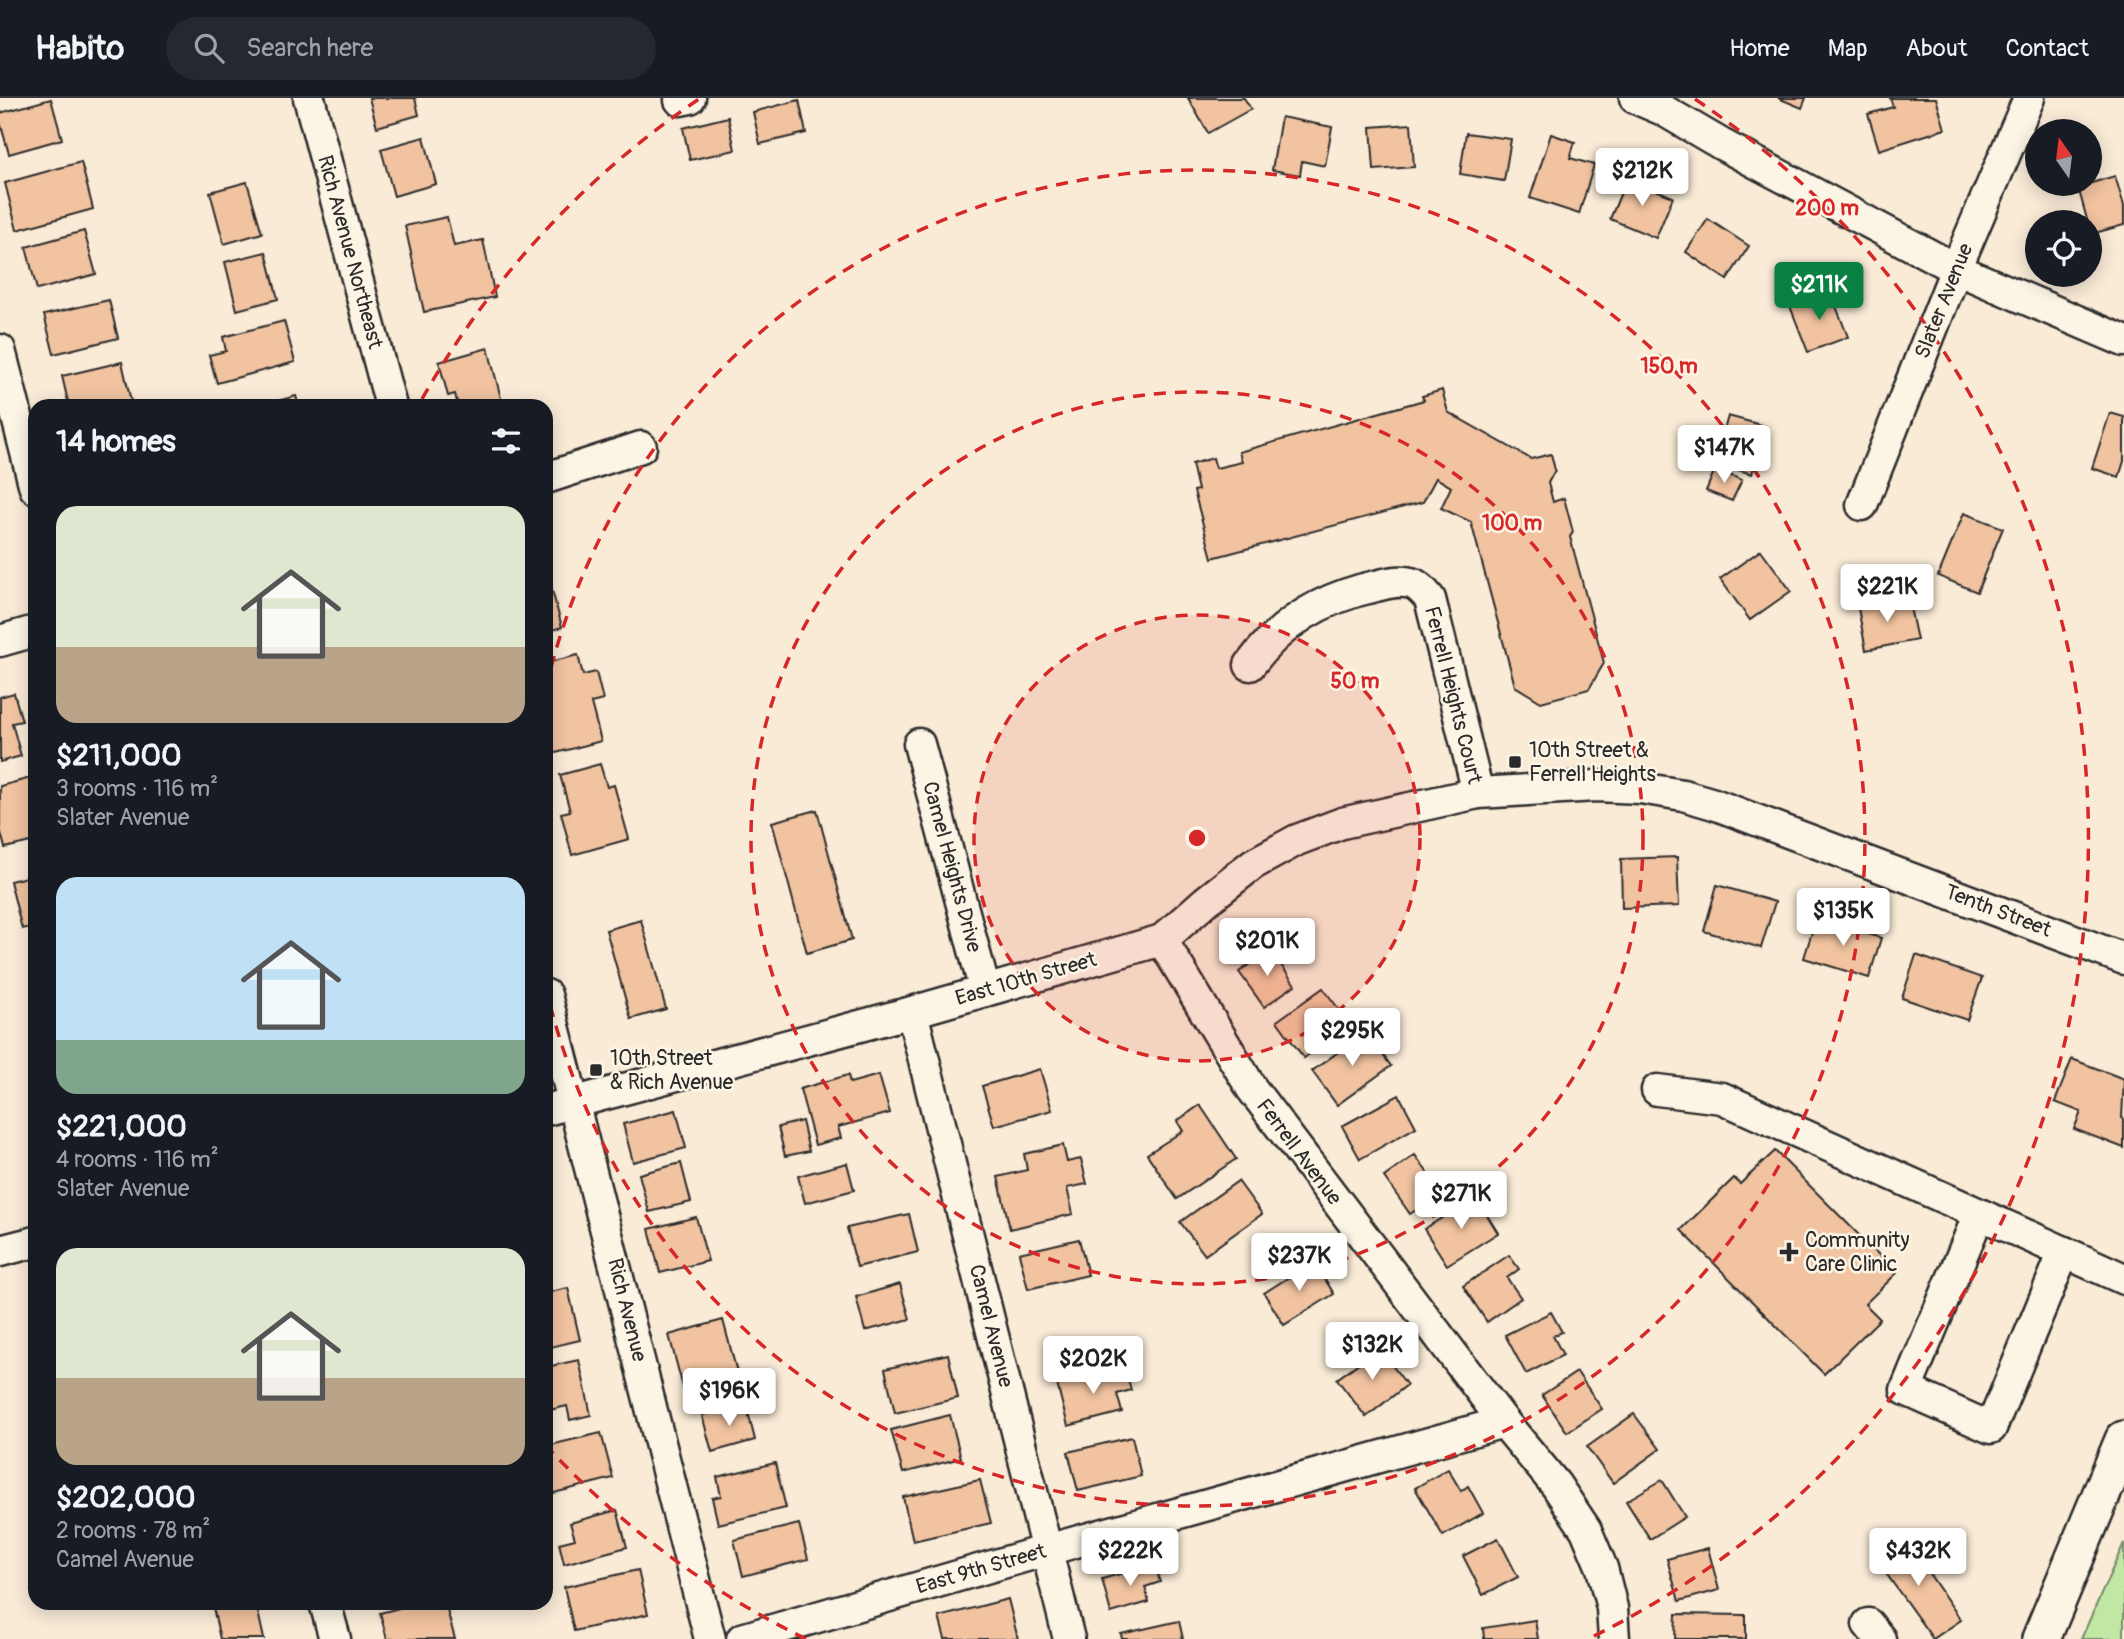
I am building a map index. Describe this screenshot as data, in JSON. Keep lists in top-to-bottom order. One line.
{"streets":{"street":["Rich Avenue Northeast","Slater Avenue","Ferrell Heights Court","Camel Heights Drive","Tenth Street","East 10th Street","Ferrell Avenue","Rich Avenue","Camel Avenue","East 9th Street"]},"crossings":[["Ferrell Heights Court","Tenth Street"],["Ferrell Heights Court","East 10th Street"],["Camel Heights Drive","East 10th Street"],["Tenth Street","East 10th Street"],["East 10th Street","Ferrell Avenue"],["East 10th Street","Rich Avenue"],["East 10th Street","Camel Avenue"],["Ferrell Avenue","East 9th Street"],["Camel Avenue","East 9th Street"]],"places":{"transit":["10th Street & Ferrell Heights","10th Street & Rich Avenue"],"health":["Community Care Clinic"]},"north":"top","page":{"header":"Habito","search":"Search here","nav":["Home","Map","About","Contact"],"price":["$212K","$211K","$147K","$221K","$135K","$201K","$295K","$271K","$237K","$132K","$202K","$196K","$222K","$432K"],"heading":"14 homes","list":[{"name":"$211,000","note":"3 rooms · 116 m² · Slater Avenue"},{"name":"$221,000","note":"4 rooms · 116 m² · Slater Avenue"},{"name":"$202,000","note":"2 rooms · 78 m² · Camel Avenue"}]},"rings":["200 m","150 m","100 m","50 m"]}
